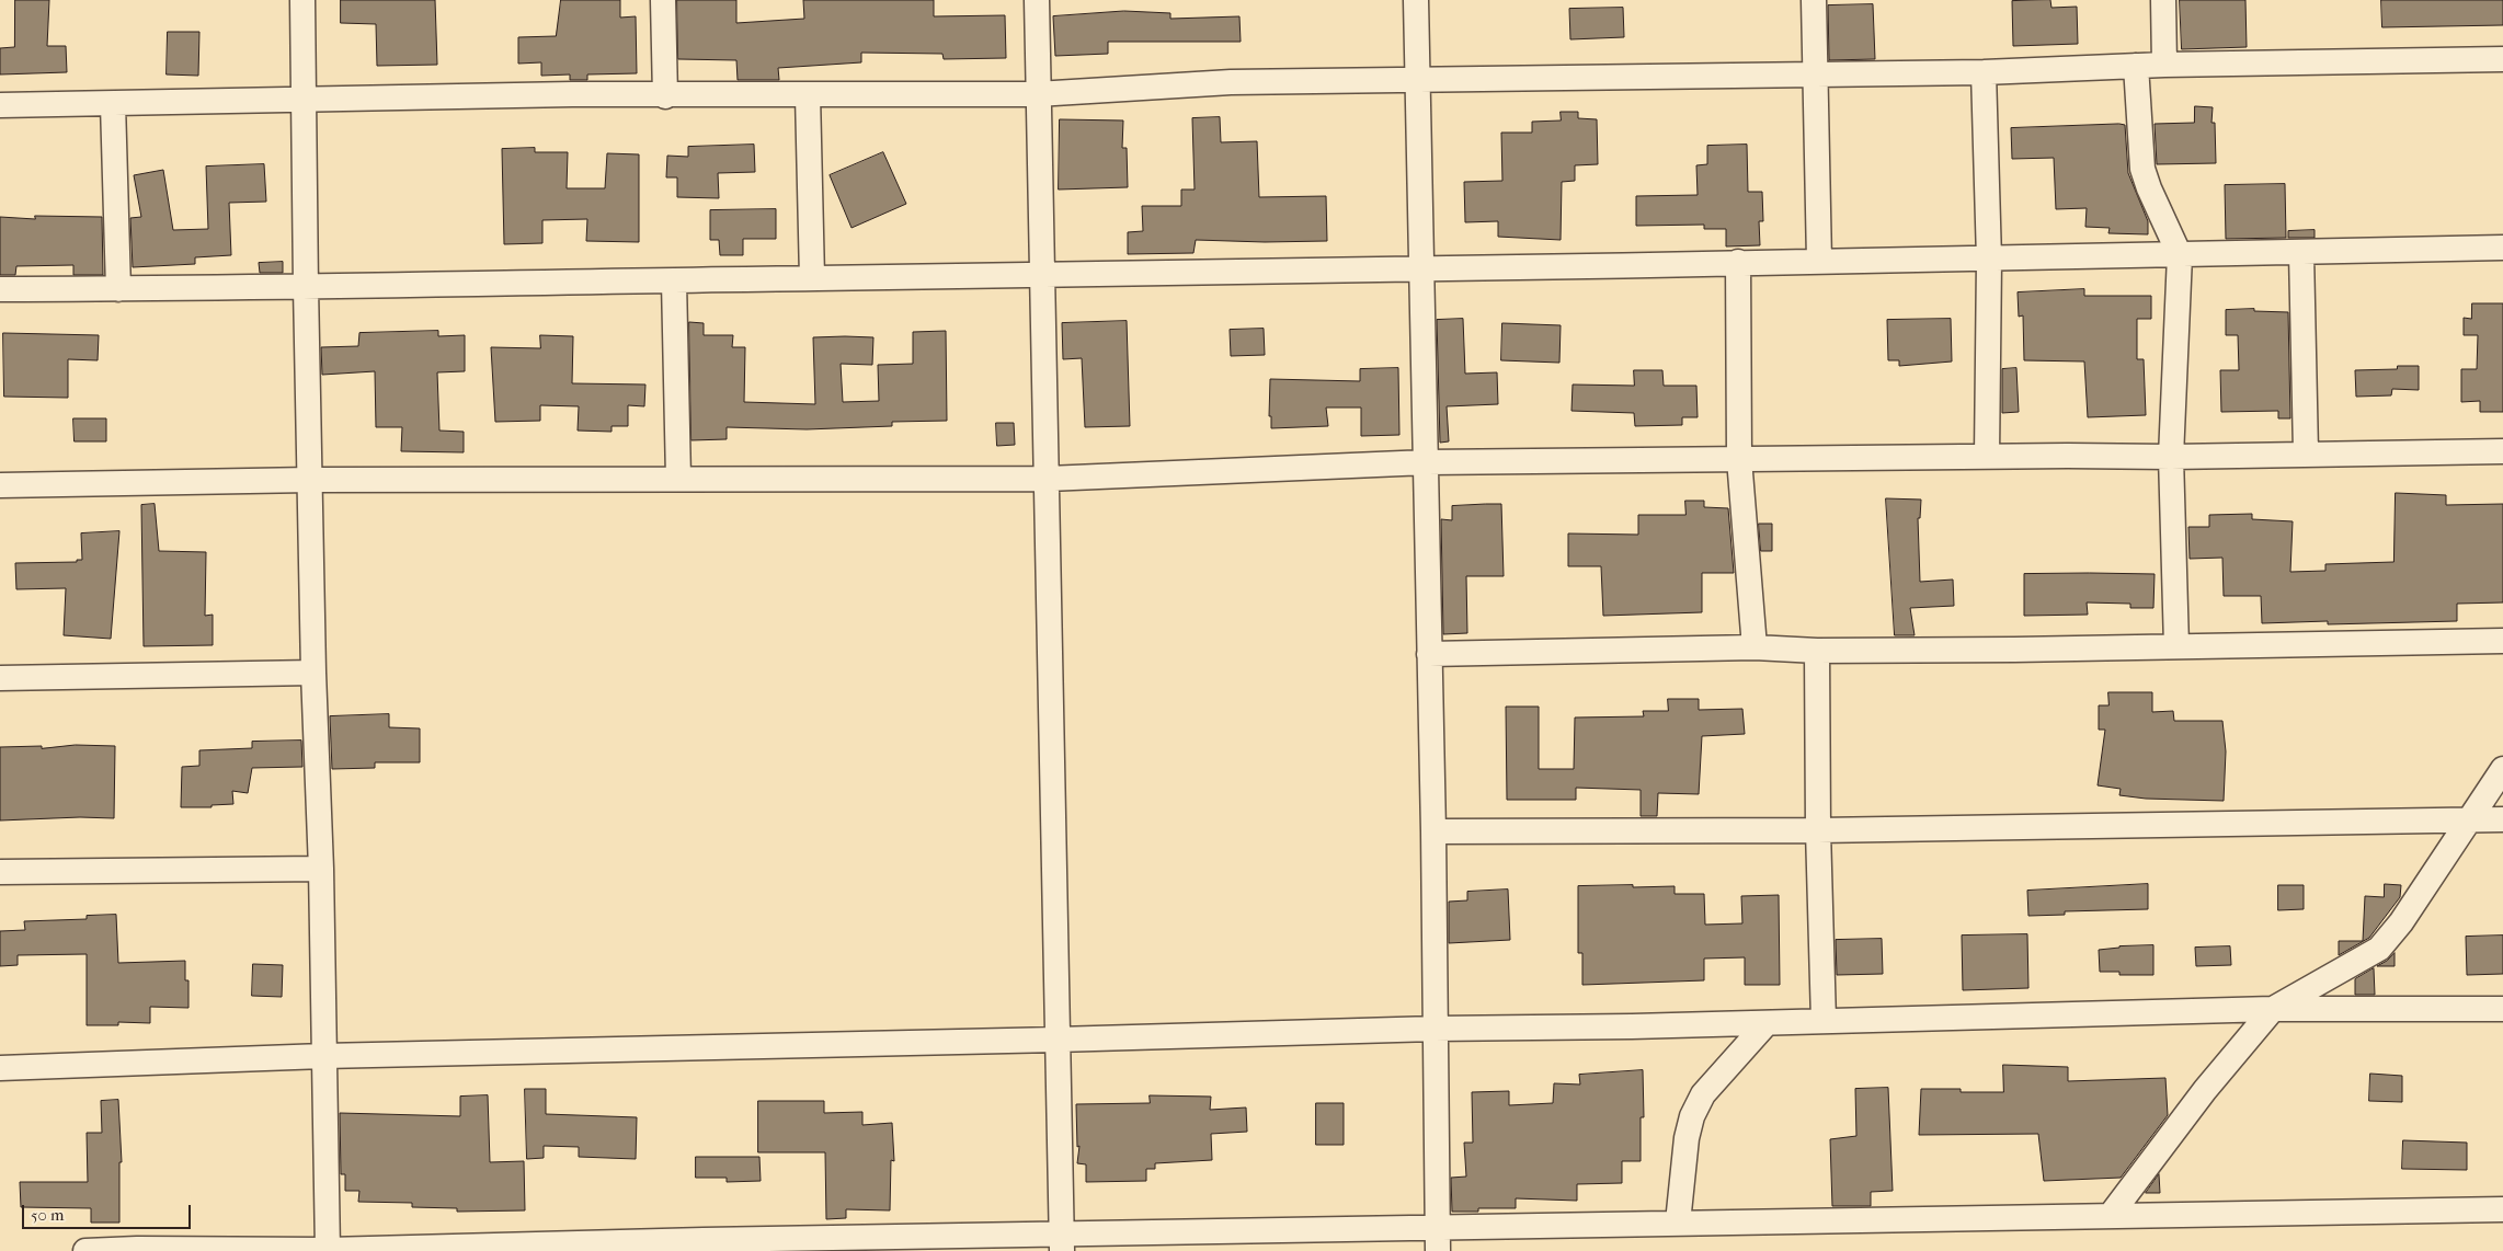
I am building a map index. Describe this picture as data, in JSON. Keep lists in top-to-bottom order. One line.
{"scale_bar":"50 m"}
